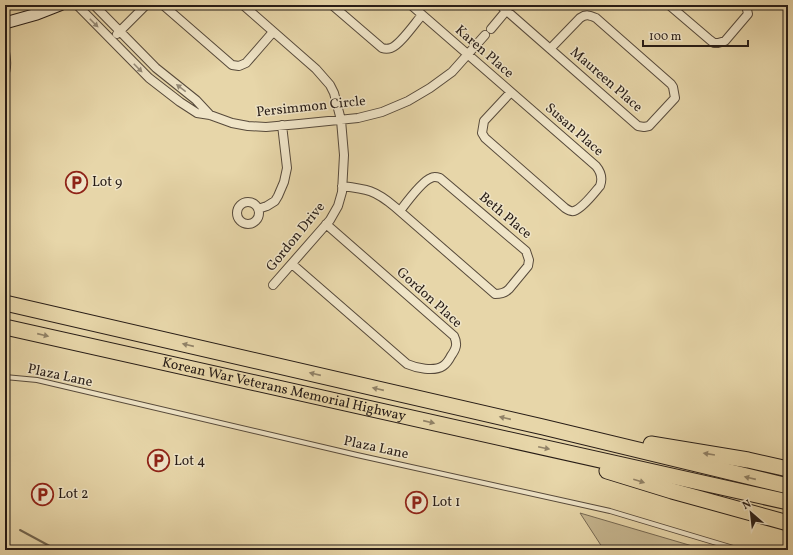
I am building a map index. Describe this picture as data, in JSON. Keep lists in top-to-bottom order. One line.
{"streets":{"highway":["Korean War Veterans Memorial Highway"],"street":["Karen Place","Maureen Place","Persimmon Circle","Susan Place","Beth Place","Gordon Drive","Gordon Place"],"lane":["Plaza Lane"]},"crossings":[["Karen Place","Persimmon Circle"],["Karen Place","Susan Place"],["Maureen Place","Persimmon Circle"],["Persimmon Circle","Gordon Drive"],["Beth Place","Gordon Drive"],["Gordon Drive","Gordon Place"]],"places":{"parking":["Lot 9","Lot 4","Lot 2","Lot 1"]},"scale_bar":"100 m","north":"top left"}
